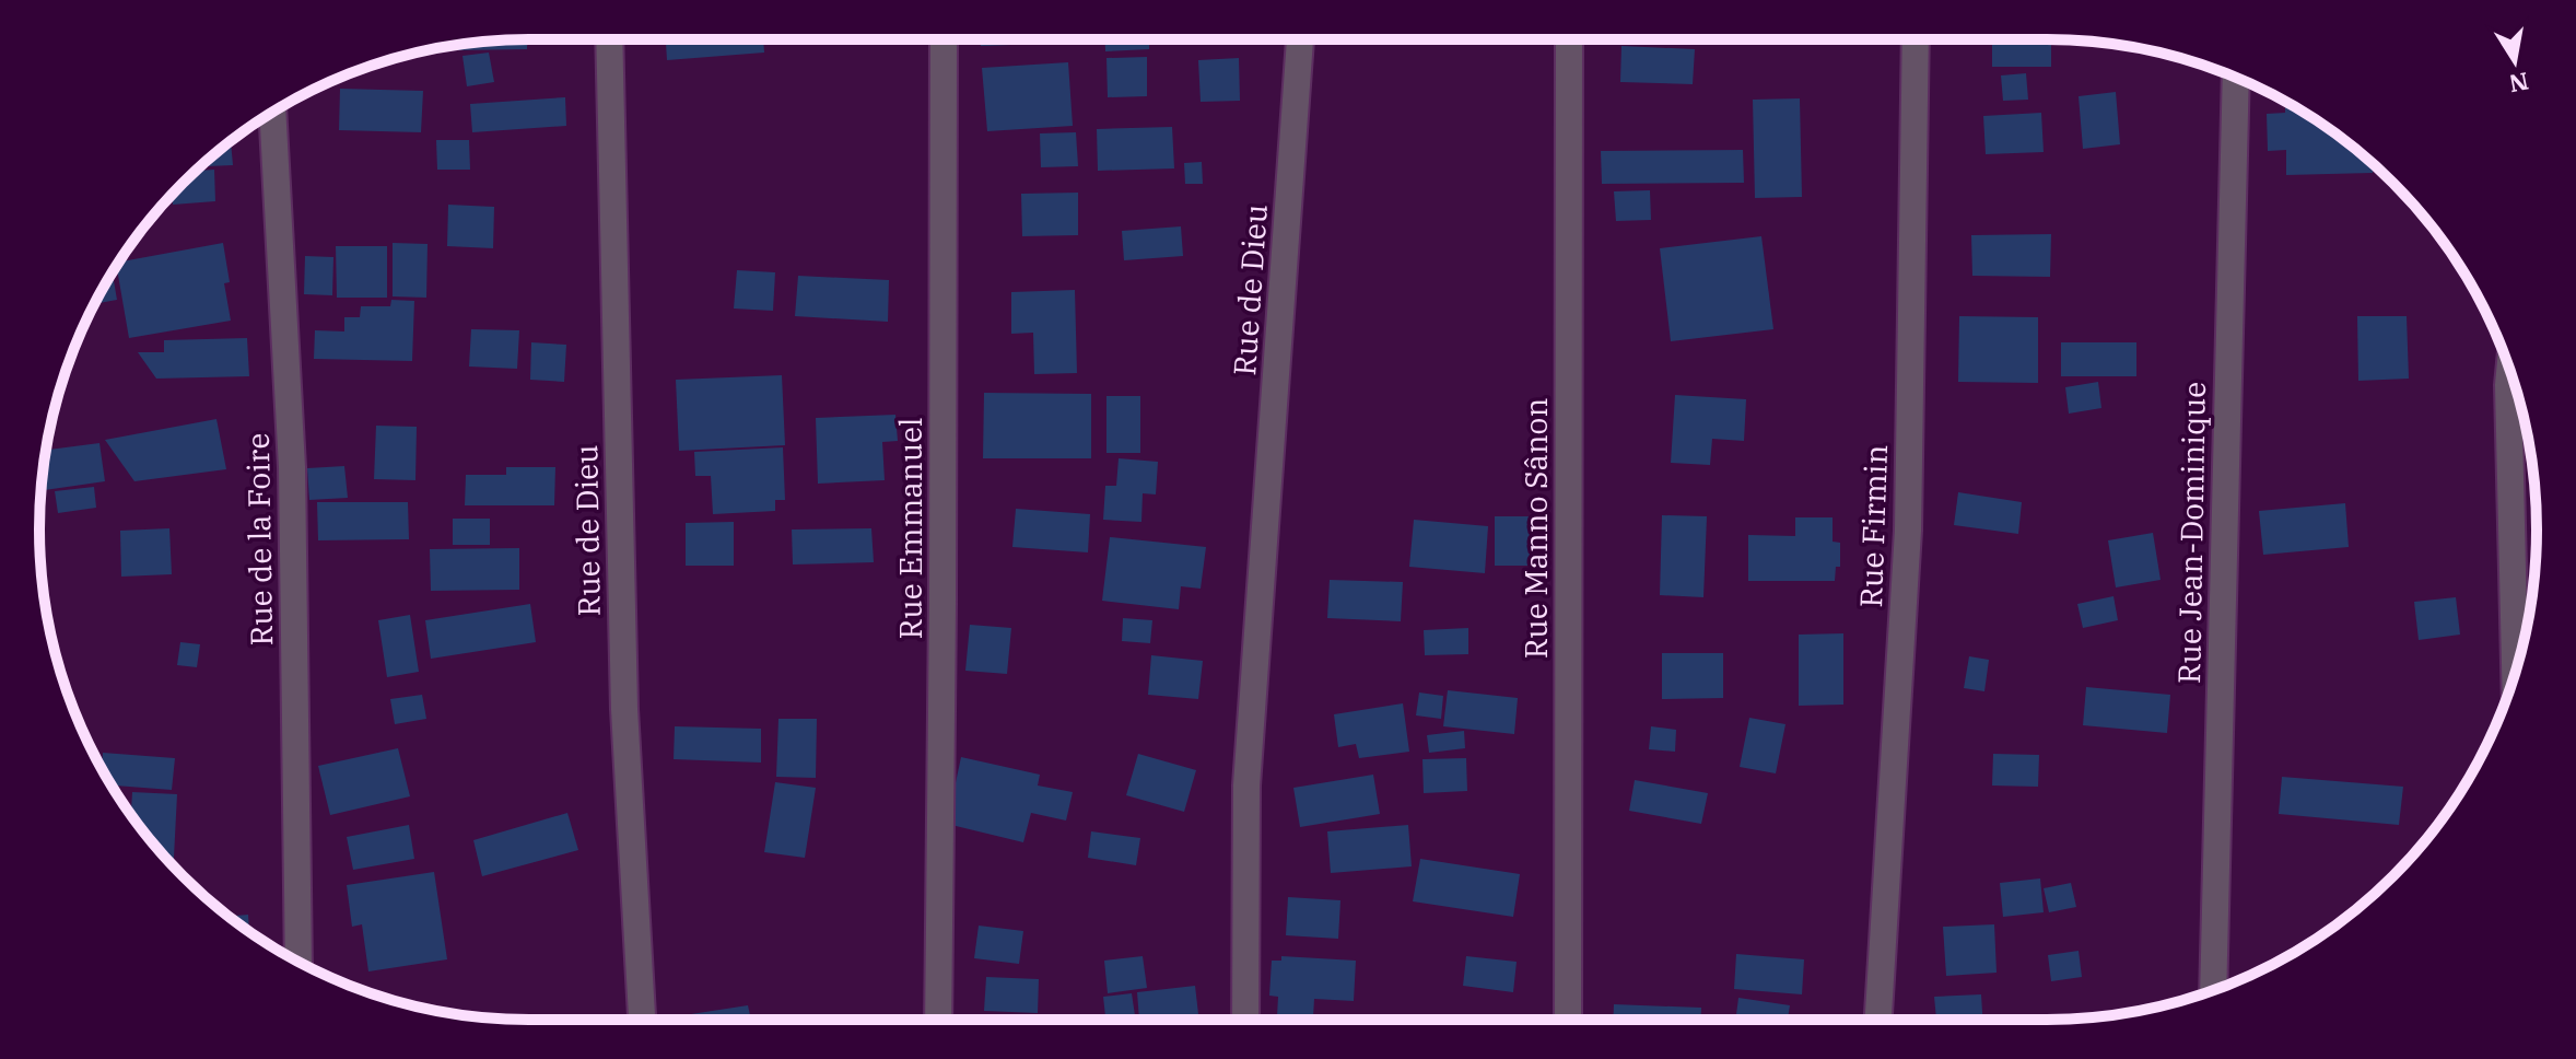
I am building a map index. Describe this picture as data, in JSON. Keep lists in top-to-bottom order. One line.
{"streets":{"street":["Rue de Dieu","Rue Firmin","Rue Emmanuel","Rue Manno Sânon","Rue Jean-Dominique","Rue de la Foire"]},"north":"bottom"}
